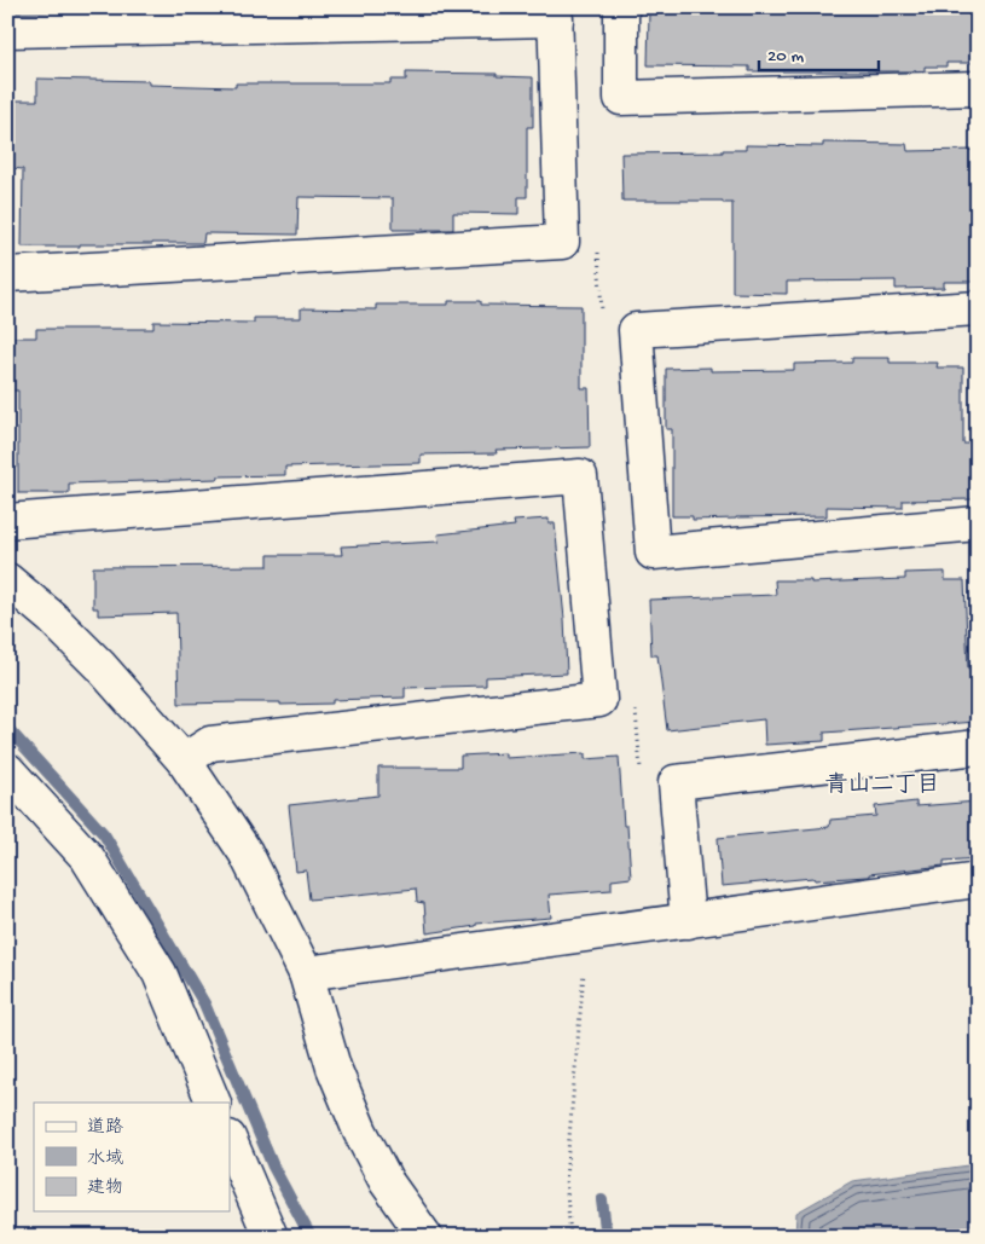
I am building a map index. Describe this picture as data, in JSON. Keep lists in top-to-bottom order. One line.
{"districts":["青山二丁目"],"legend":["道路","水域","建物"],"scale_bar":"20 m"}
